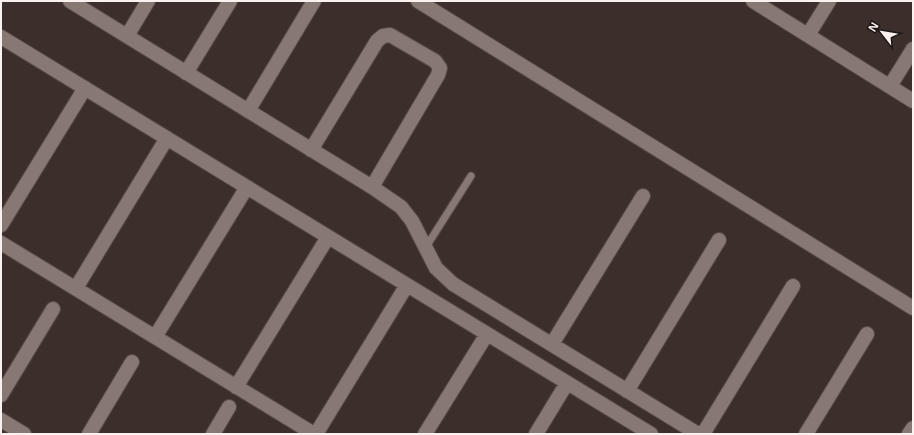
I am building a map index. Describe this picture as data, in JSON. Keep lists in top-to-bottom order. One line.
{"north":"top left"}
